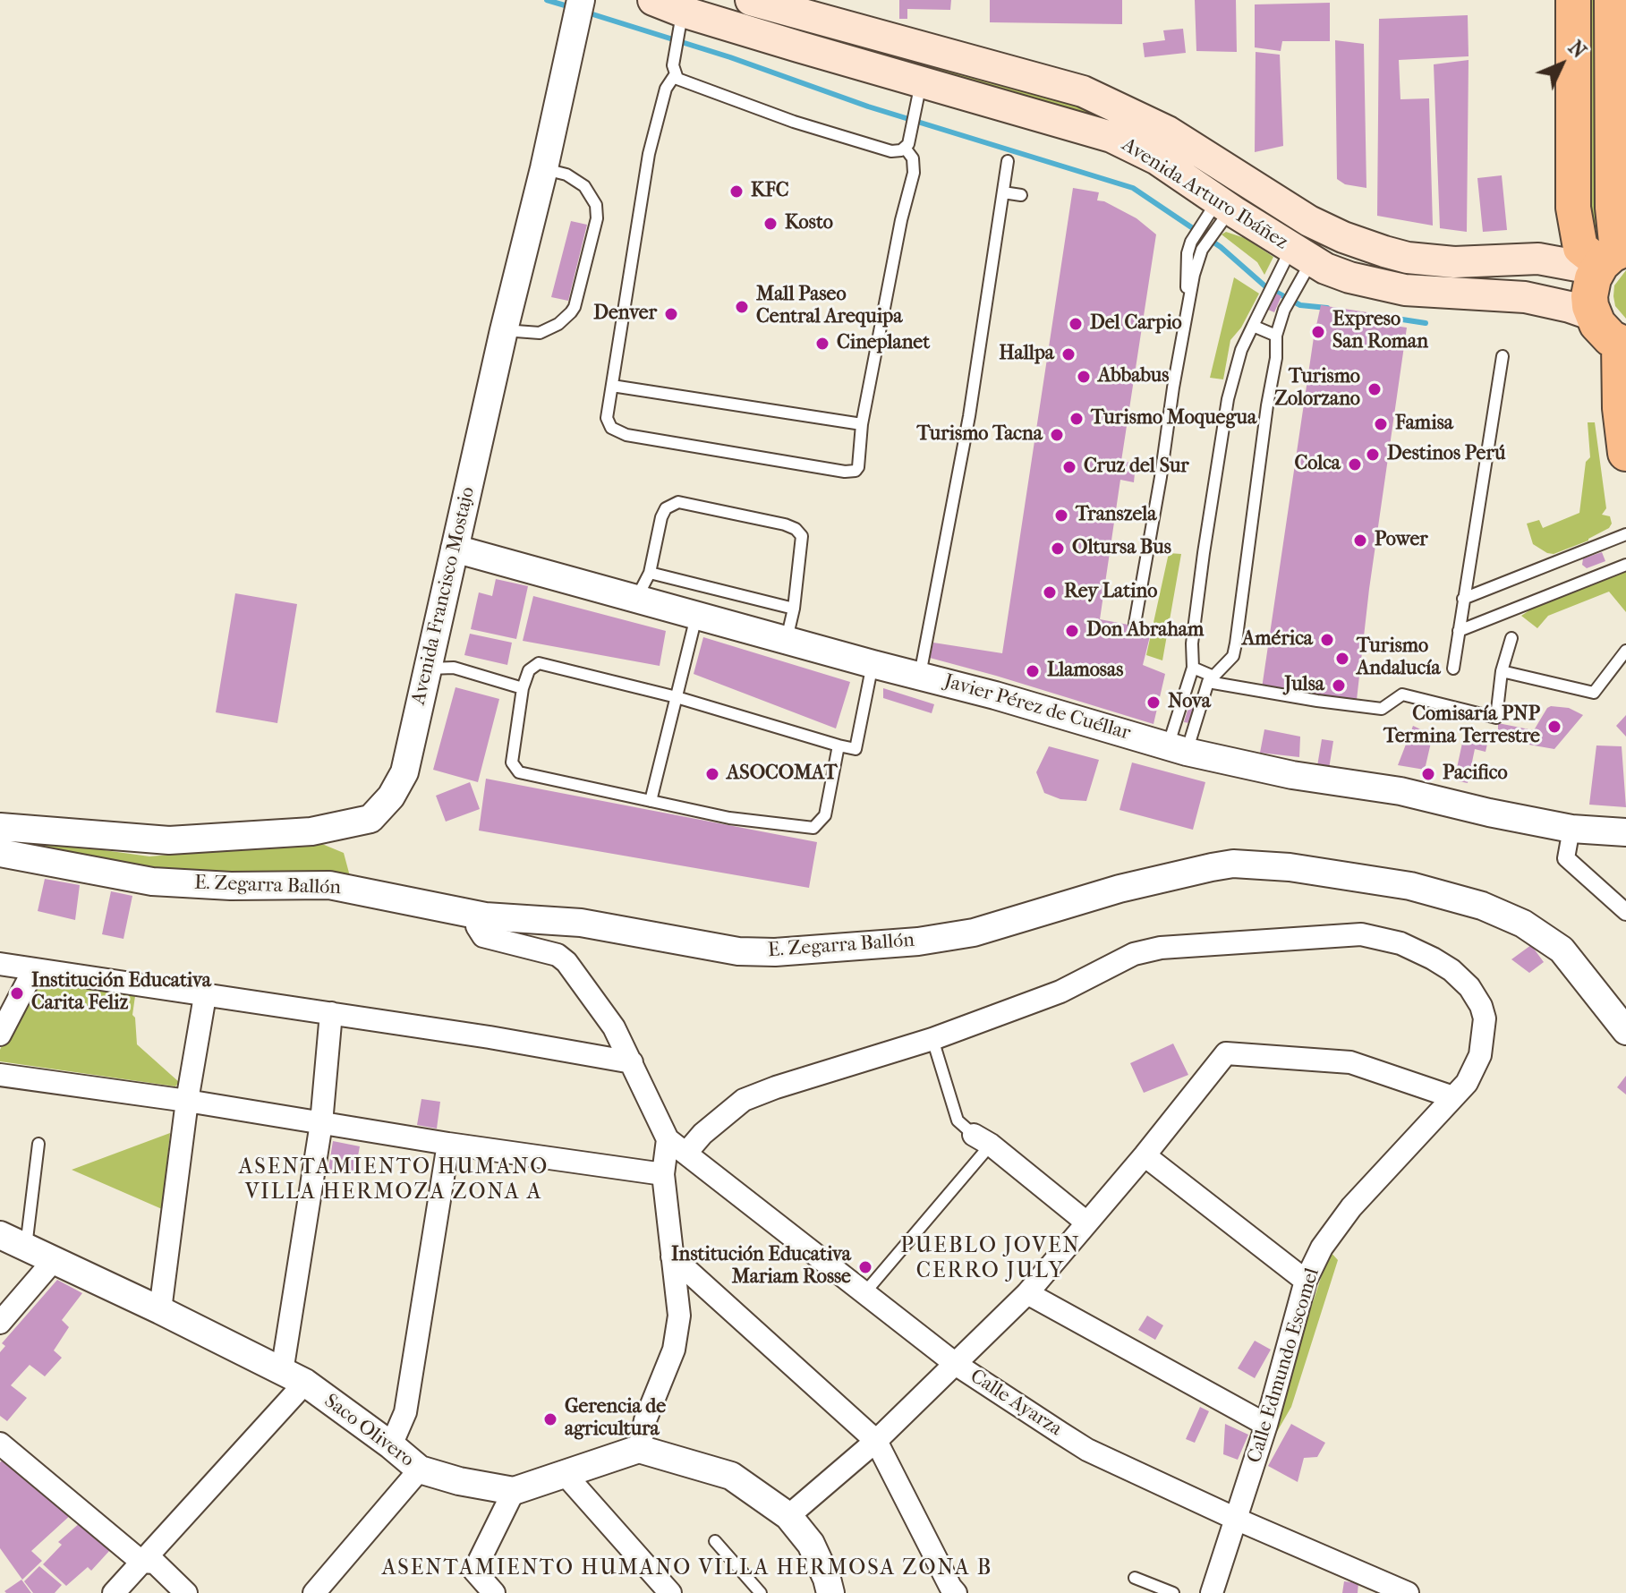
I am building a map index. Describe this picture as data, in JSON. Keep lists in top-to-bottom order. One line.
{"streets":{"main road":["Avenida Arturo Ibáñez"],"street":["Avenida Francisco Mostajo","Javier Pérez de Cuéllar","E. Zegarra Ballón","Calle Edmundo Escomel","Calle Ayarza","Saco Olivero"]},"crossings":[["Avenida Francisco Mostajo","Javier Pérez de Cuéllar"],["Calle Edmundo Escomel","Calle Ayarza"]],"districts":["ASENTAMIENTO HUMANO VILLA HERMOZA ZONA A","PUEBLO JOVEN CERRO JULY","ASENTAMIENTO HUMANO VILLA HERMOSA ZONA B"],"places":["KFC","Kosto","Mall Paseo Central Arequipa","Denver","Del Carpio","Expreso San Roman","Cineplanet","Hallpa","Abbabus","Turismo Zolorzano","Turismo Moquegua","Famisa","Turismo Tacna","Destinos Perú","Colca","Cruz del Sur","Transzela","Power","Oltursa Bus","Rey Latino","Don Abraham","América","Turismo Andalucía","Llamosas","Julsa","Nova","Comisaría PNP Termina Terrestre","ASOCOMAT","Pacifico","Institución Educativa Carita Feliz","Institución Educativa Mariam Rosse","Gerencia de agricultura"],"north":"top right"}
